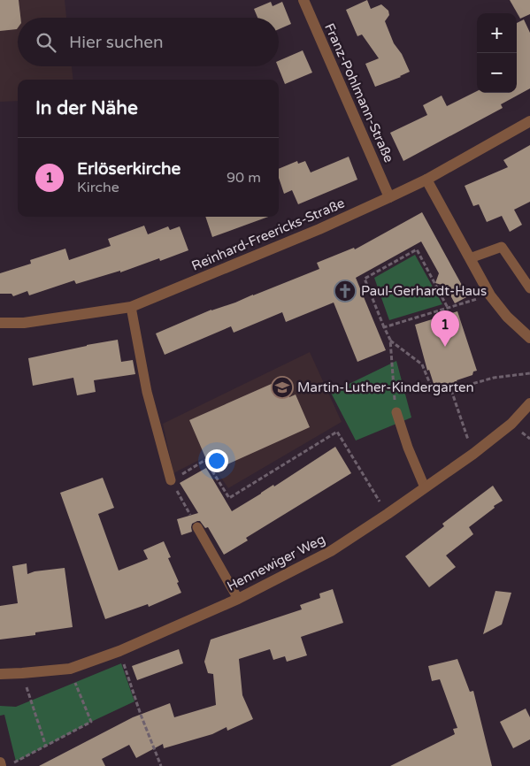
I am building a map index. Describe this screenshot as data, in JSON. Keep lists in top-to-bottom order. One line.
{"streets":{"street":["Franz-Pohlmann-Straße","Reinhard-Freericks-Straße","Hennewiger Weg"]},"crossings":[["Franz-Pohlmann-Straße","Reinhard-Freericks-Straße"]],"places":{"church":["Paul-Gerhardt-Haus"],"school or university":["Martin-Luther-Kindergarten"]},"page":{"map_buttons":["+","−"],"search":"Hier suchen","heading":"In der Nähe","list":[{"mark":"1","name":"Erlöserkirche","note":"Kirche","value":"90 m"}],"pins":"1"}}
